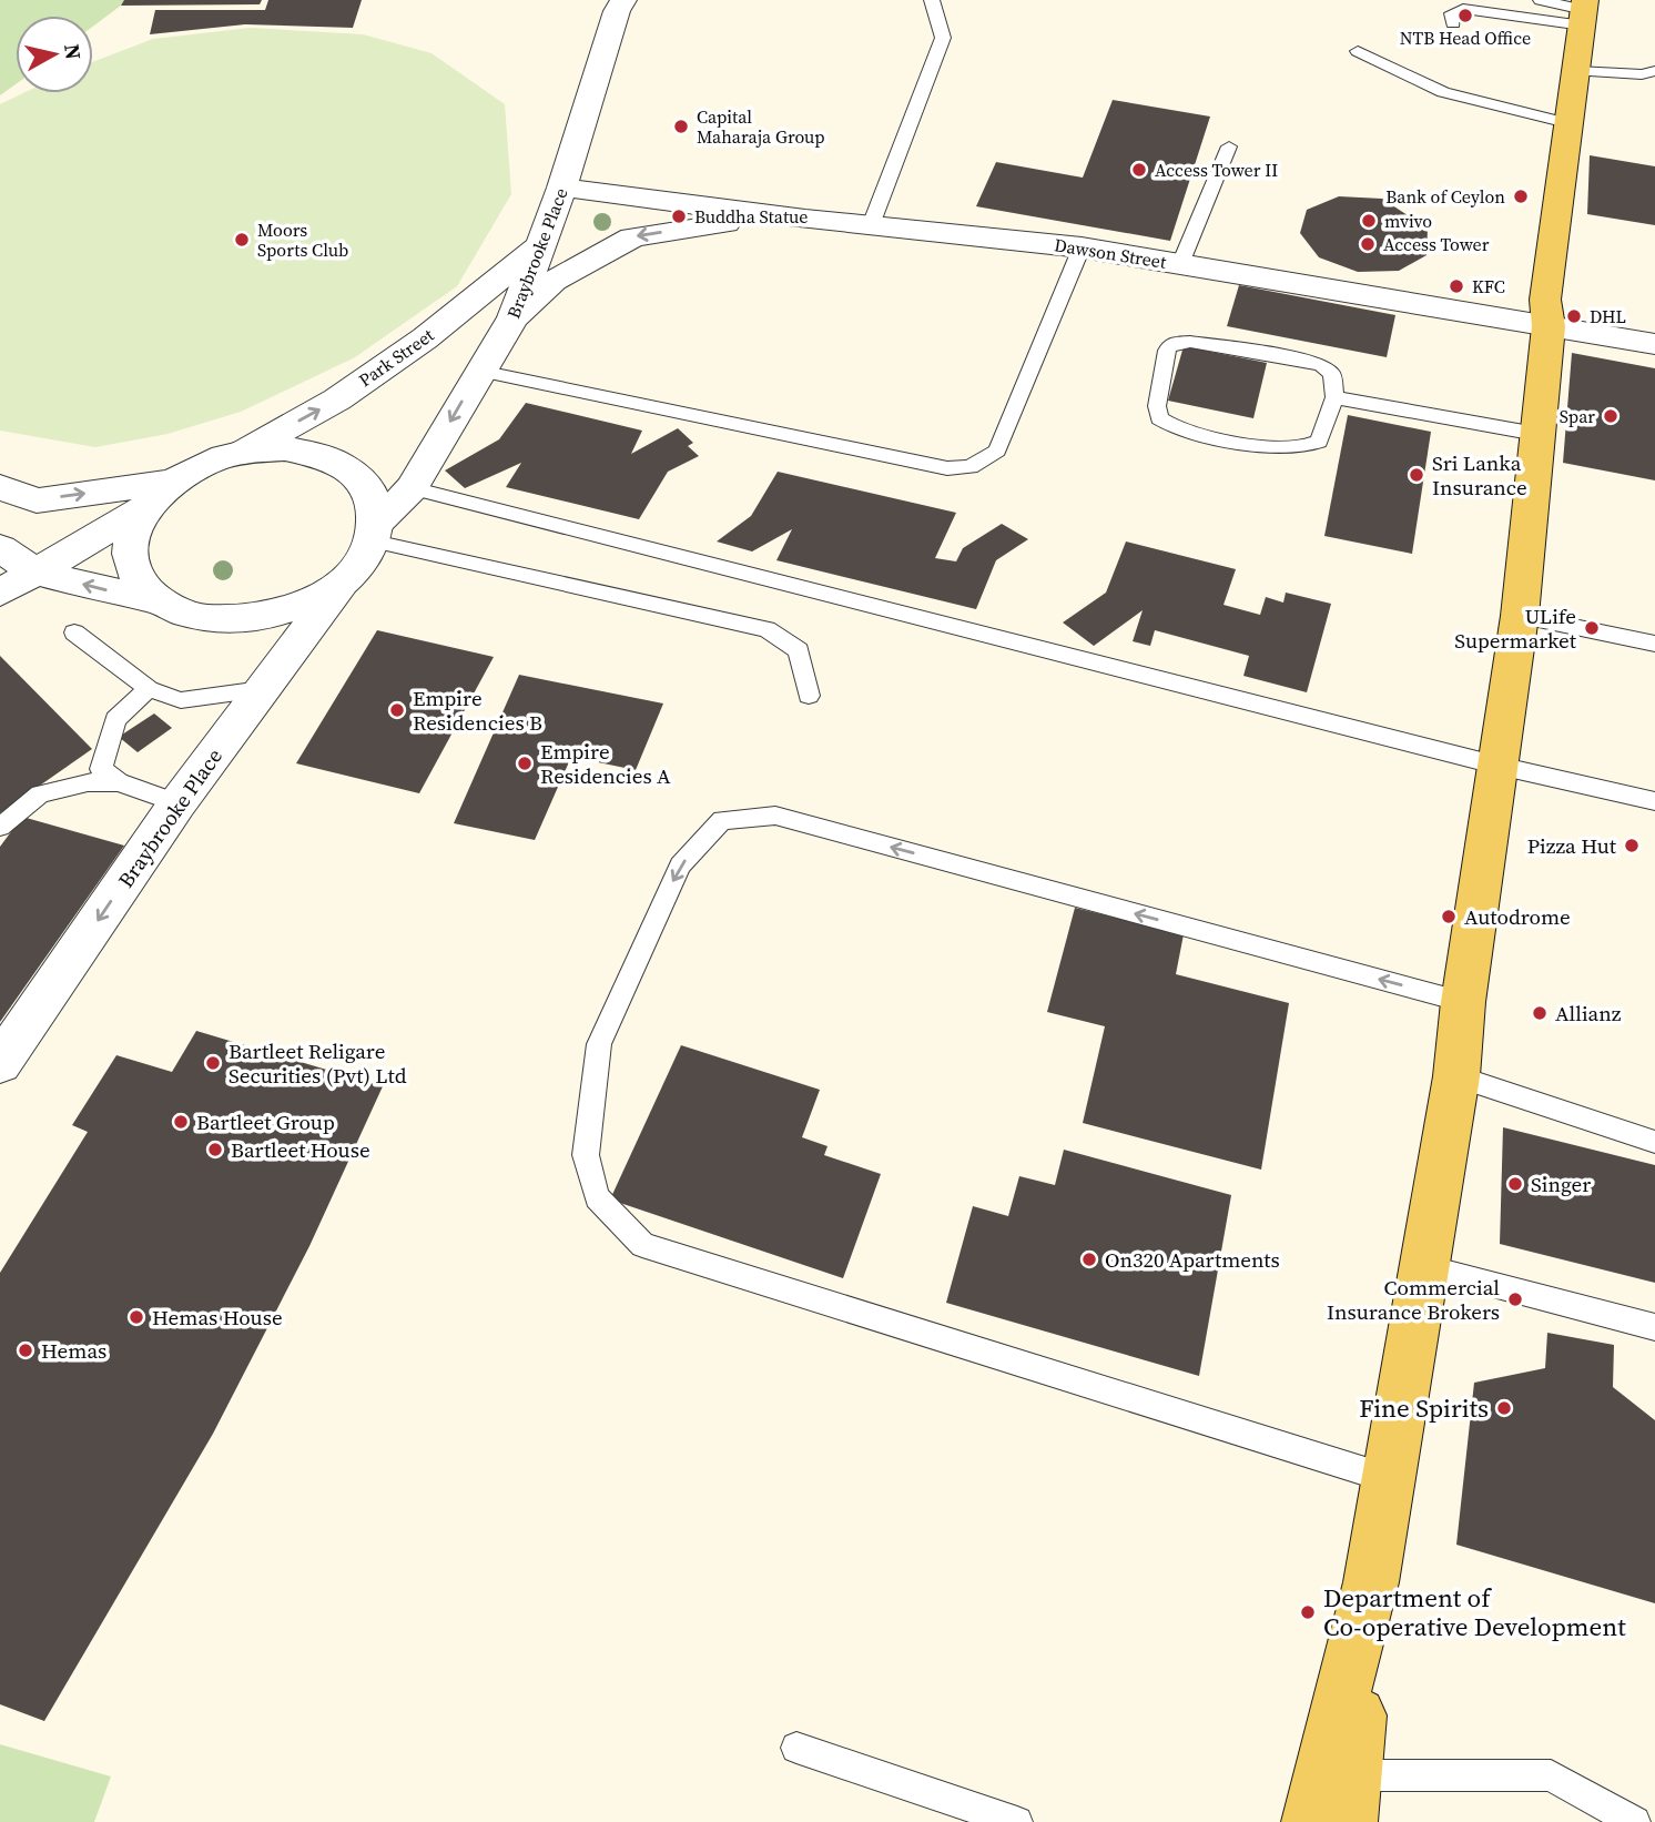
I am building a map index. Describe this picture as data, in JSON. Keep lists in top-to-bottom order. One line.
{"streets":{"street":["Braybrooke Place","Dawson Street","Park Street"]},"crossings":[["Braybrooke Place","Dawson Street"],["Braybrooke Place","Park Street"]],"one_way":["Braybrooke Place"],"places":["NTB Head Office","Capital Maharaja Group","Access Tower II","Bank of Ceylon","Buddha Statue","mvivo","Moors Sports Club","Access Tower","KFC","DHL","Spar","Sri Lanka Insurance","ULife Supermarket","Empire Residencies B","Empire Residencies A","Pizza Hut","Autodrome","Allianz","Bartleet Religare Securities (Pvt) Ltd","Bartleet Group","Bartleet House","Singer","On320 Apartments","Commercial Insurance Brokers","Hemas House","Hemas","Fine Spirits","Department of Co-operative Development"],"north":"right"}
